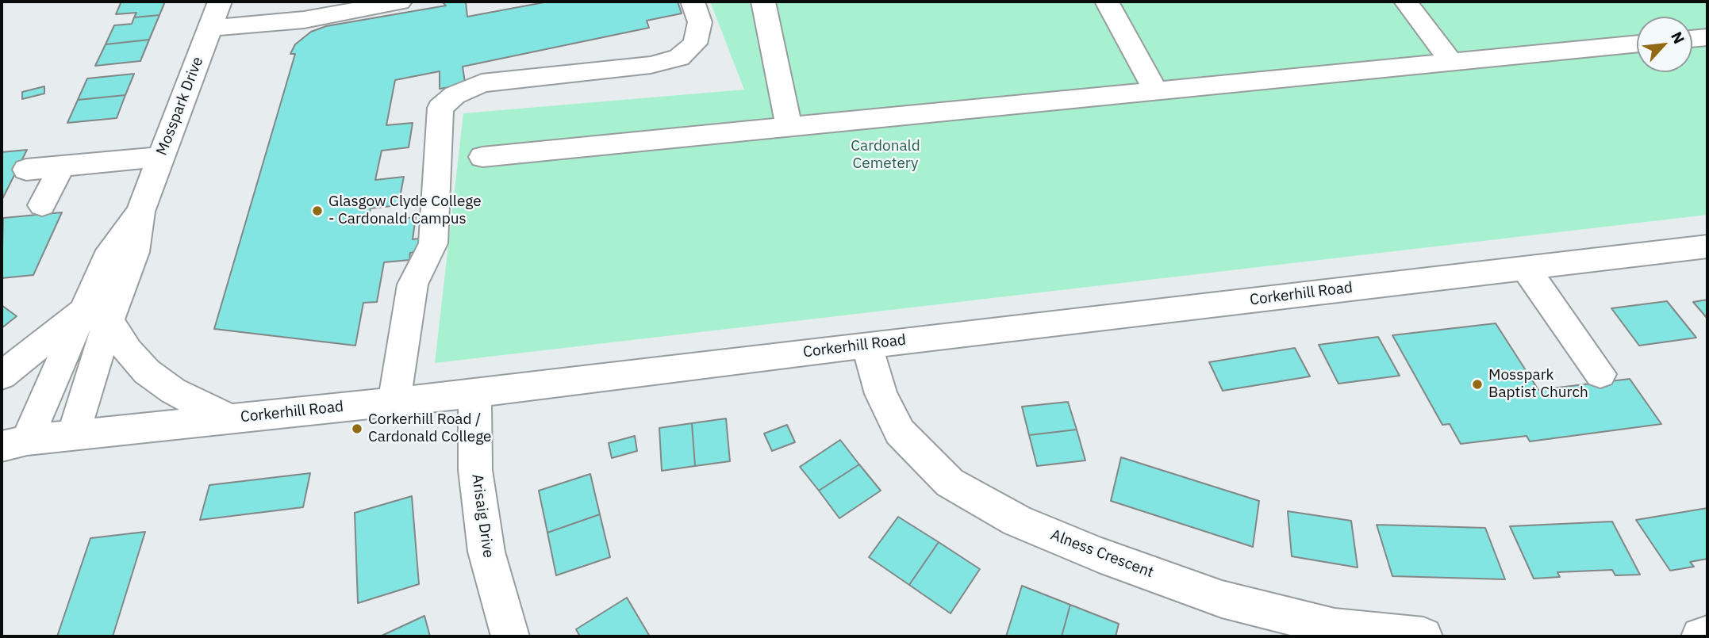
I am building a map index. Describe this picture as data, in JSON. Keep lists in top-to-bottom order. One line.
{"streets":{"street":["Mosspark Drive","Corkerhill Road","Arisaig Drive","Alness Crescent"]},"crossings":[["Mosspark Drive","Corkerhill Road"],["Corkerhill Road","Arisaig Drive"],["Corkerhill Road","Alness Crescent"]],"parks":["Cardonald Cemetery"],"places":["Glasgow Clyde College - Cardonald Campus","Mosspark Baptist Church","Corkerhill Road / Cardonald College"],"north":"top right"}
